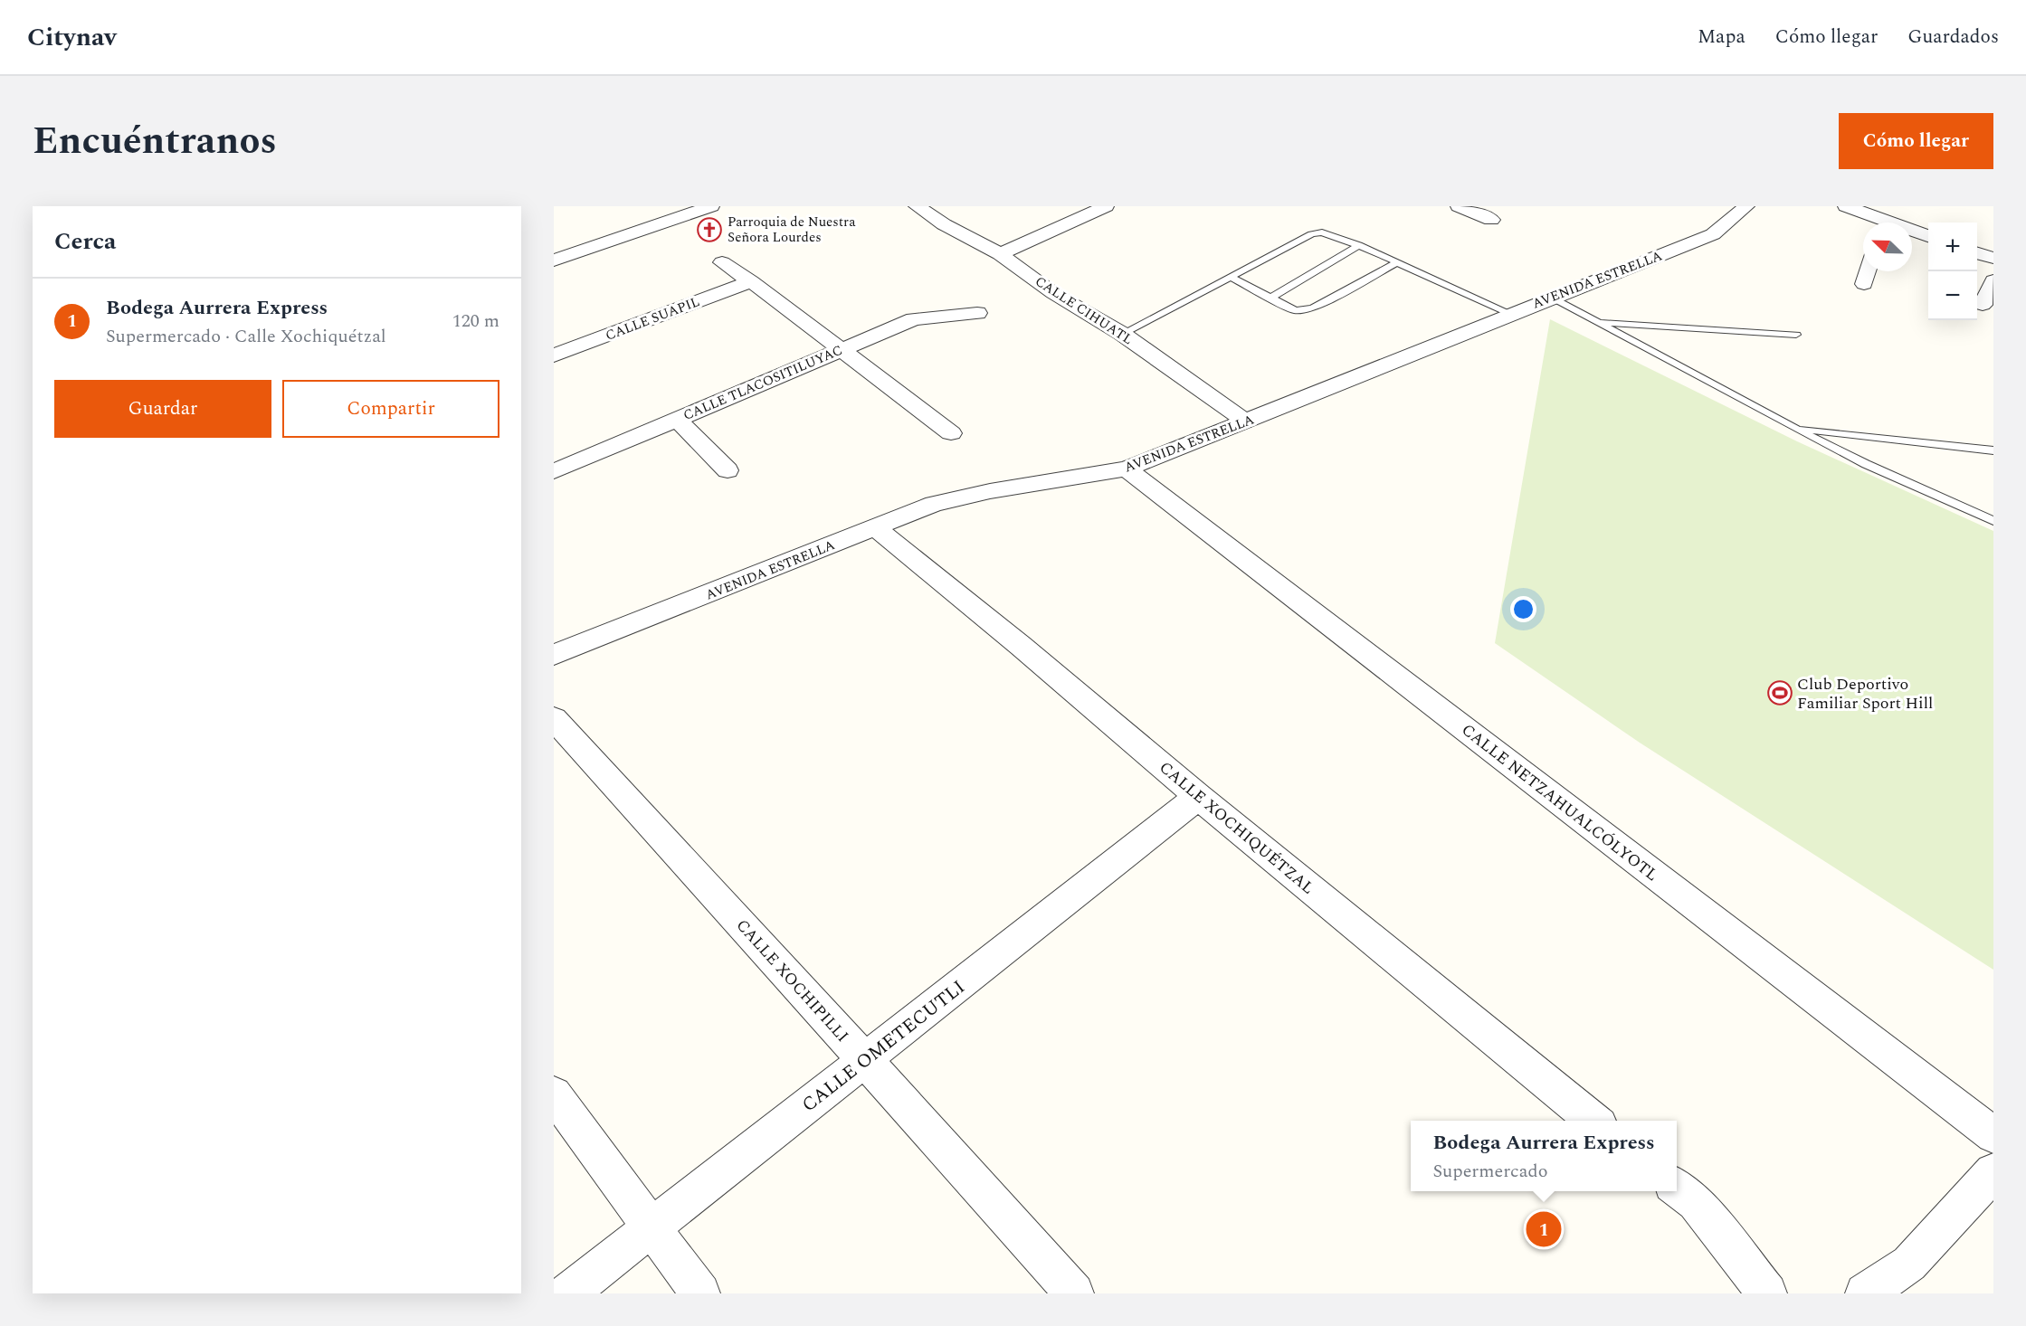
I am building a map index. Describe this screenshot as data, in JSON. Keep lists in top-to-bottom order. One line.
{"streets":{"street":["AVENIDA ESTRELLA","CALLE CIHUATL","CALLE SUAPIL","CALLE TLACOSITILUYAC","CALLE NETZAHUALCÓLYOTL","CALLE XOCHIQUÉTZAL","CALLE XOCHIPILLI","CALLE OMETECUTLI"]},"crossings":[["AVENIDA ESTRELLA","CALLE CIHUATL"],["AVENIDA ESTRELLA","CALLE NETZAHUALCÓLYOTL"],["AVENIDA ESTRELLA","CALLE XOCHIQUÉTZAL"],["CALLE XOCHIQUÉTZAL","CALLE OMETECUTLI"],["CALLE XOCHIPILLI","CALLE OMETECUTLI"]],"places":{"church":["Parroquia de Nuestra Señora Lourdes"],"sports":["Club Deportivo Familiar Sport Hill"]},"north":"top left","page":{"header":"Citynav","nav":["Mapa","Cómo llegar","Guardados"],"title":"Encuéntranos","buttons":["Cómo llegar",["Guardar","Compartir"]],"heading":"Cerca","map_buttons":["+","−"],"list":[{"mark":"1","name":"Bodega Aurrera Express","note":"Supermercado · Calle Xochiquétzal","value":"120 m"}],"popup":["Bodega Aurrera Express","Supermercado"],"pins":"1"}}
